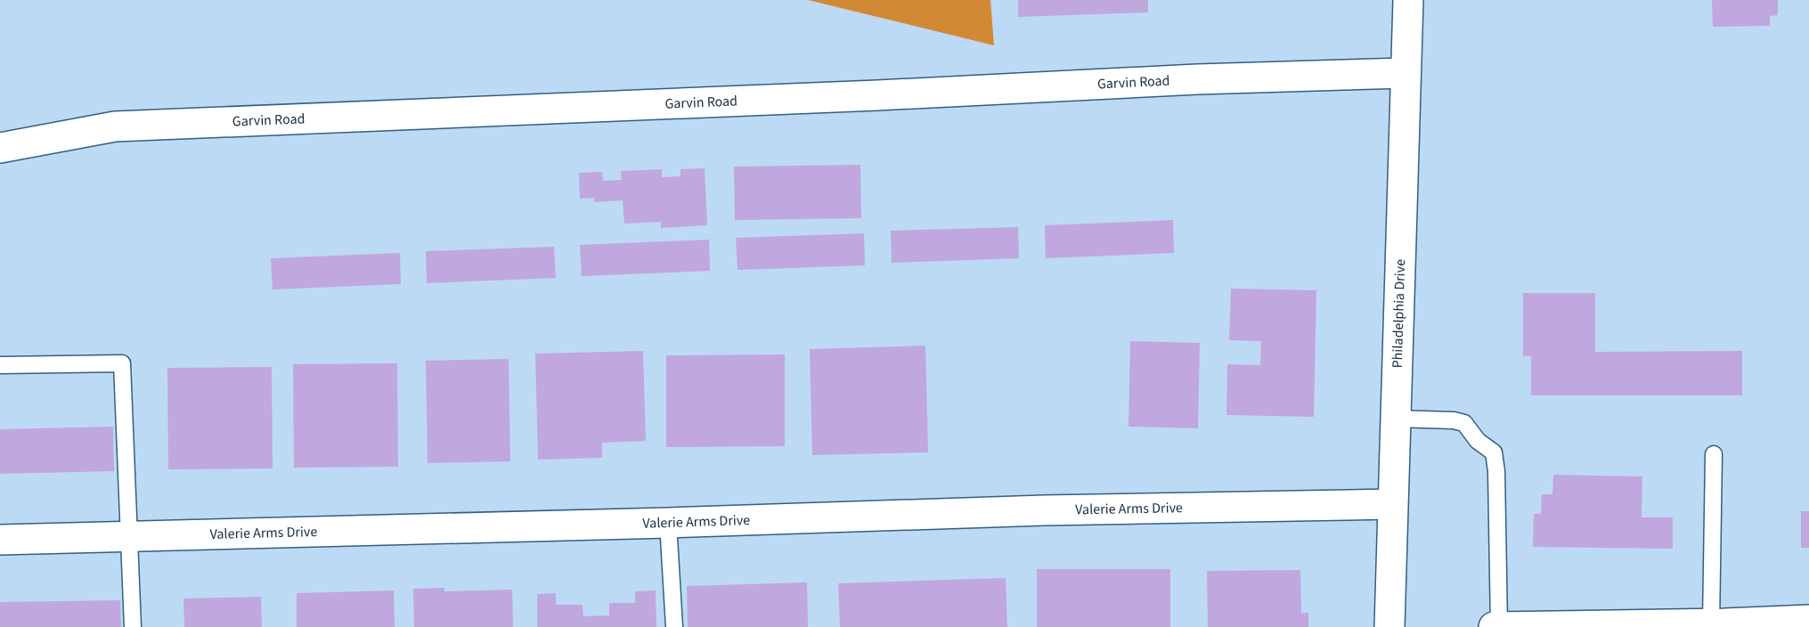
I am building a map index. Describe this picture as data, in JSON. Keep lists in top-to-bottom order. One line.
{"streets":{"street":["Garvin Road","Philadelphia Drive","Valerie Arms Drive"]},"crossings":[["Garvin Road","Philadelphia Drive"],["Philadelphia Drive","Valerie Arms Drive"]]}
